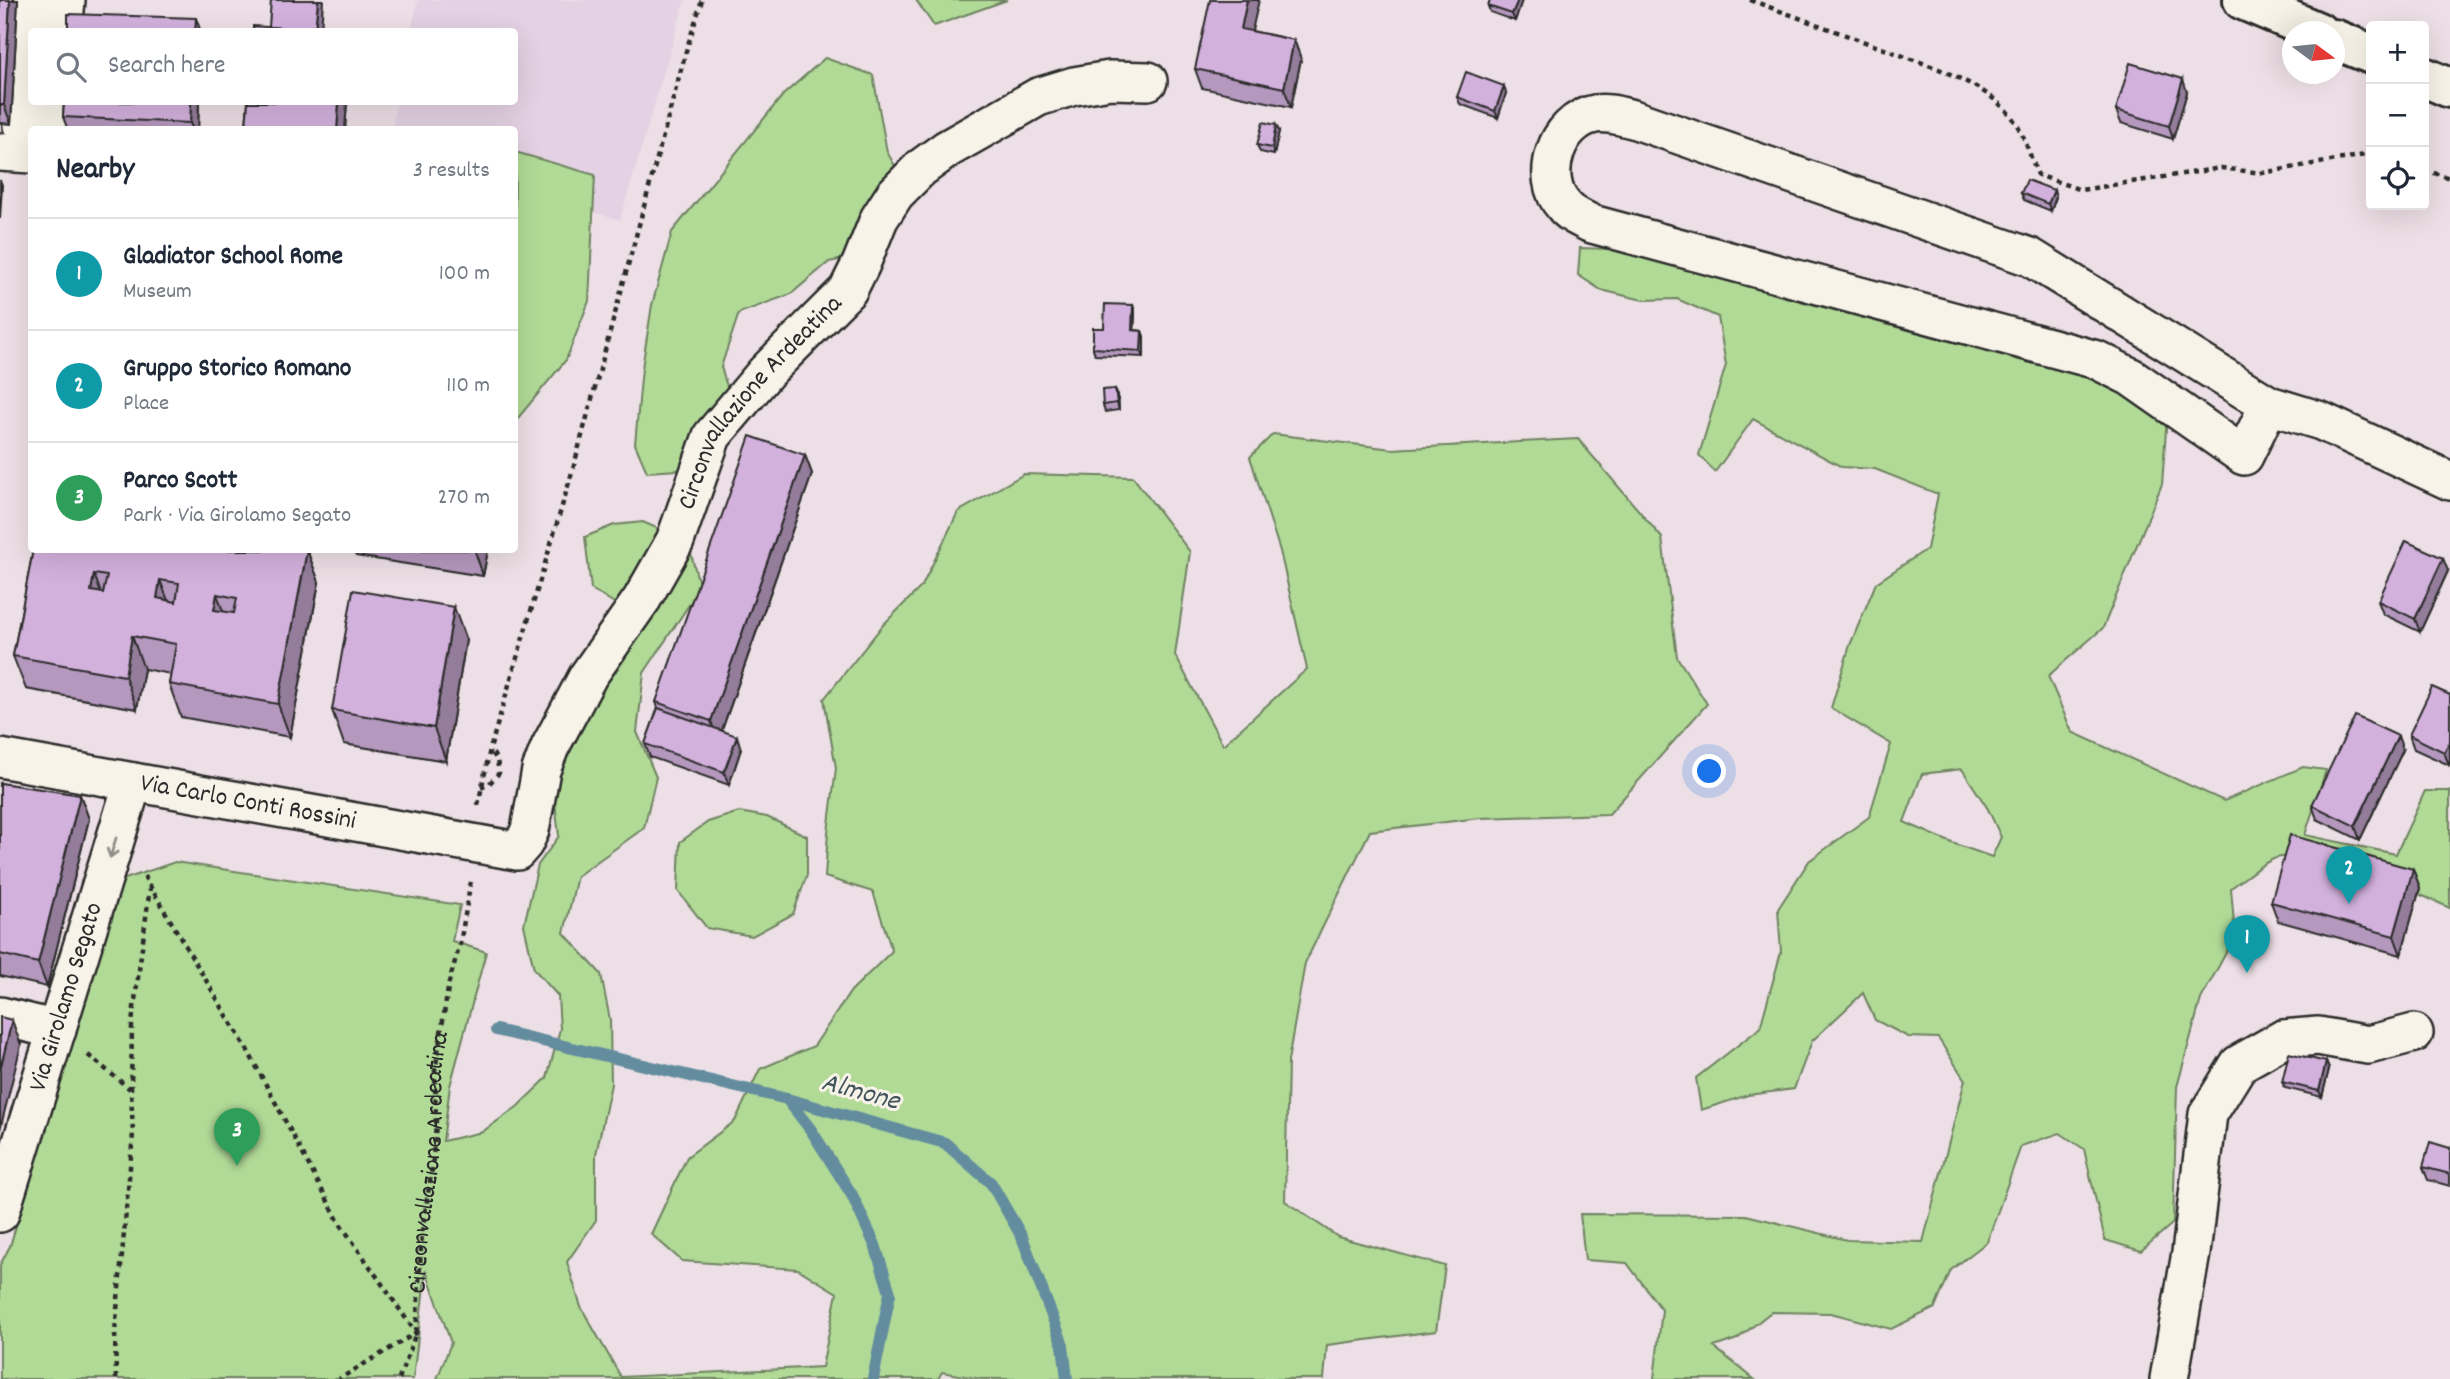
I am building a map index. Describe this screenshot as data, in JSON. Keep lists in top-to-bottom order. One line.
{"streets":{"street":["Circonvallazione Ardeatina","Via Carlo Conti Rossini","Via Girolamo Segato"]},"crossings":[["Circonvallazione Ardeatina","Via Carlo Conti Rossini"],["Via Carlo Conti Rossini","Via Girolamo Segato"]],"one_way":["Via Girolamo Segato"],"water":["Almone"],"north":"right","page":{"map_buttons":["+","−"],"search":"Search here","heading":["Nearby","3 results"],"list":[{"mark":"1","name":"Gladiator School Rome","note":"Museum","value":"100 m"},{"mark":"2","name":"Gruppo Storico Romano","note":"Place","value":"110 m"},{"mark":"3","name":"Parco Scott","note":"Park · Via Girolamo Segato","value":"270 m"}],"pins":["2","1","3"]}}
